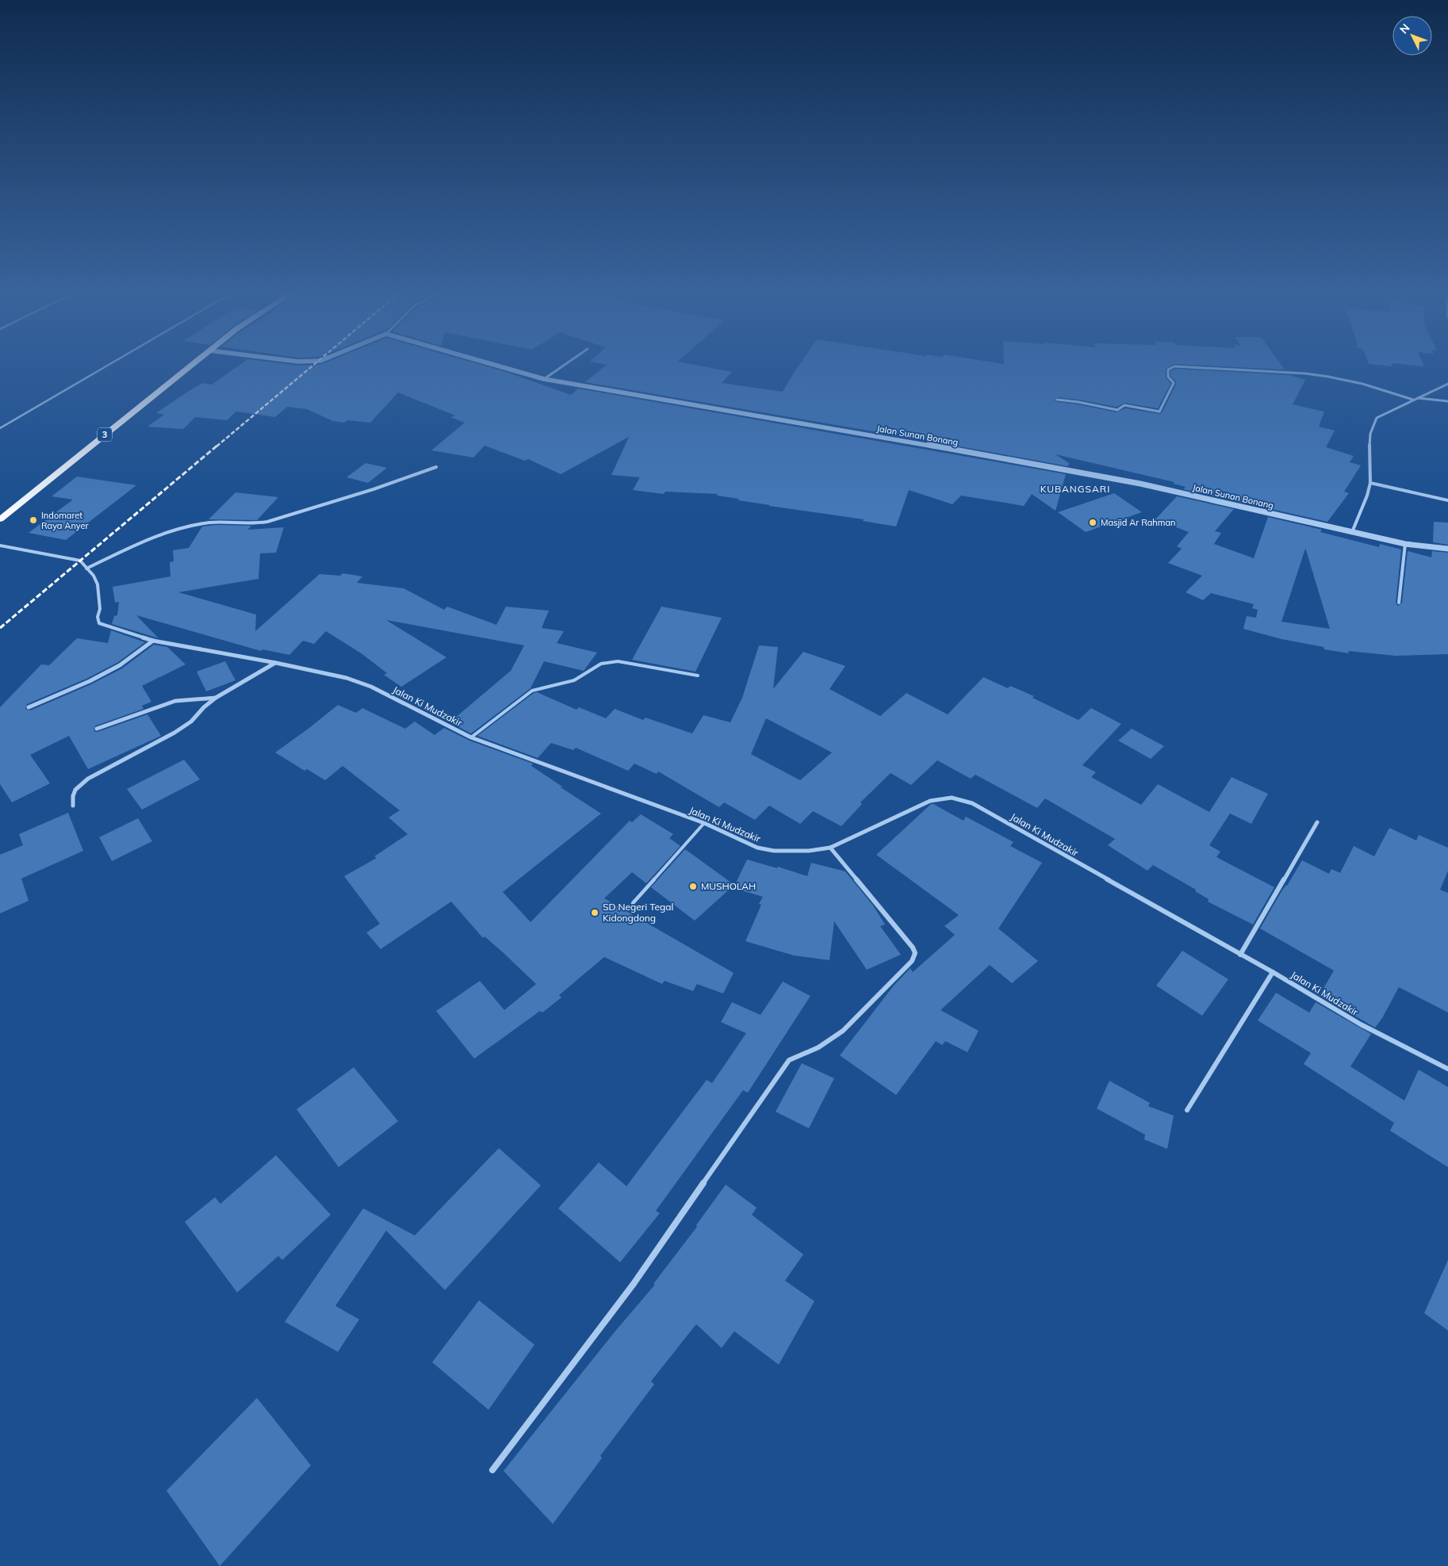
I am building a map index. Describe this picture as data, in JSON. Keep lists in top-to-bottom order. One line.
{"streets":{"highway":["3"],"street":["Jalan Sunan Bonang","Jalan Ki Mudzakir"]},"districts":["KUBANGSARI"],"places":["Indomaret Raya Anyer","Masjid Ar Rahman","MUSHOLAH","SD Negeri Tegal Kidongdong"],"north":"top left"}
